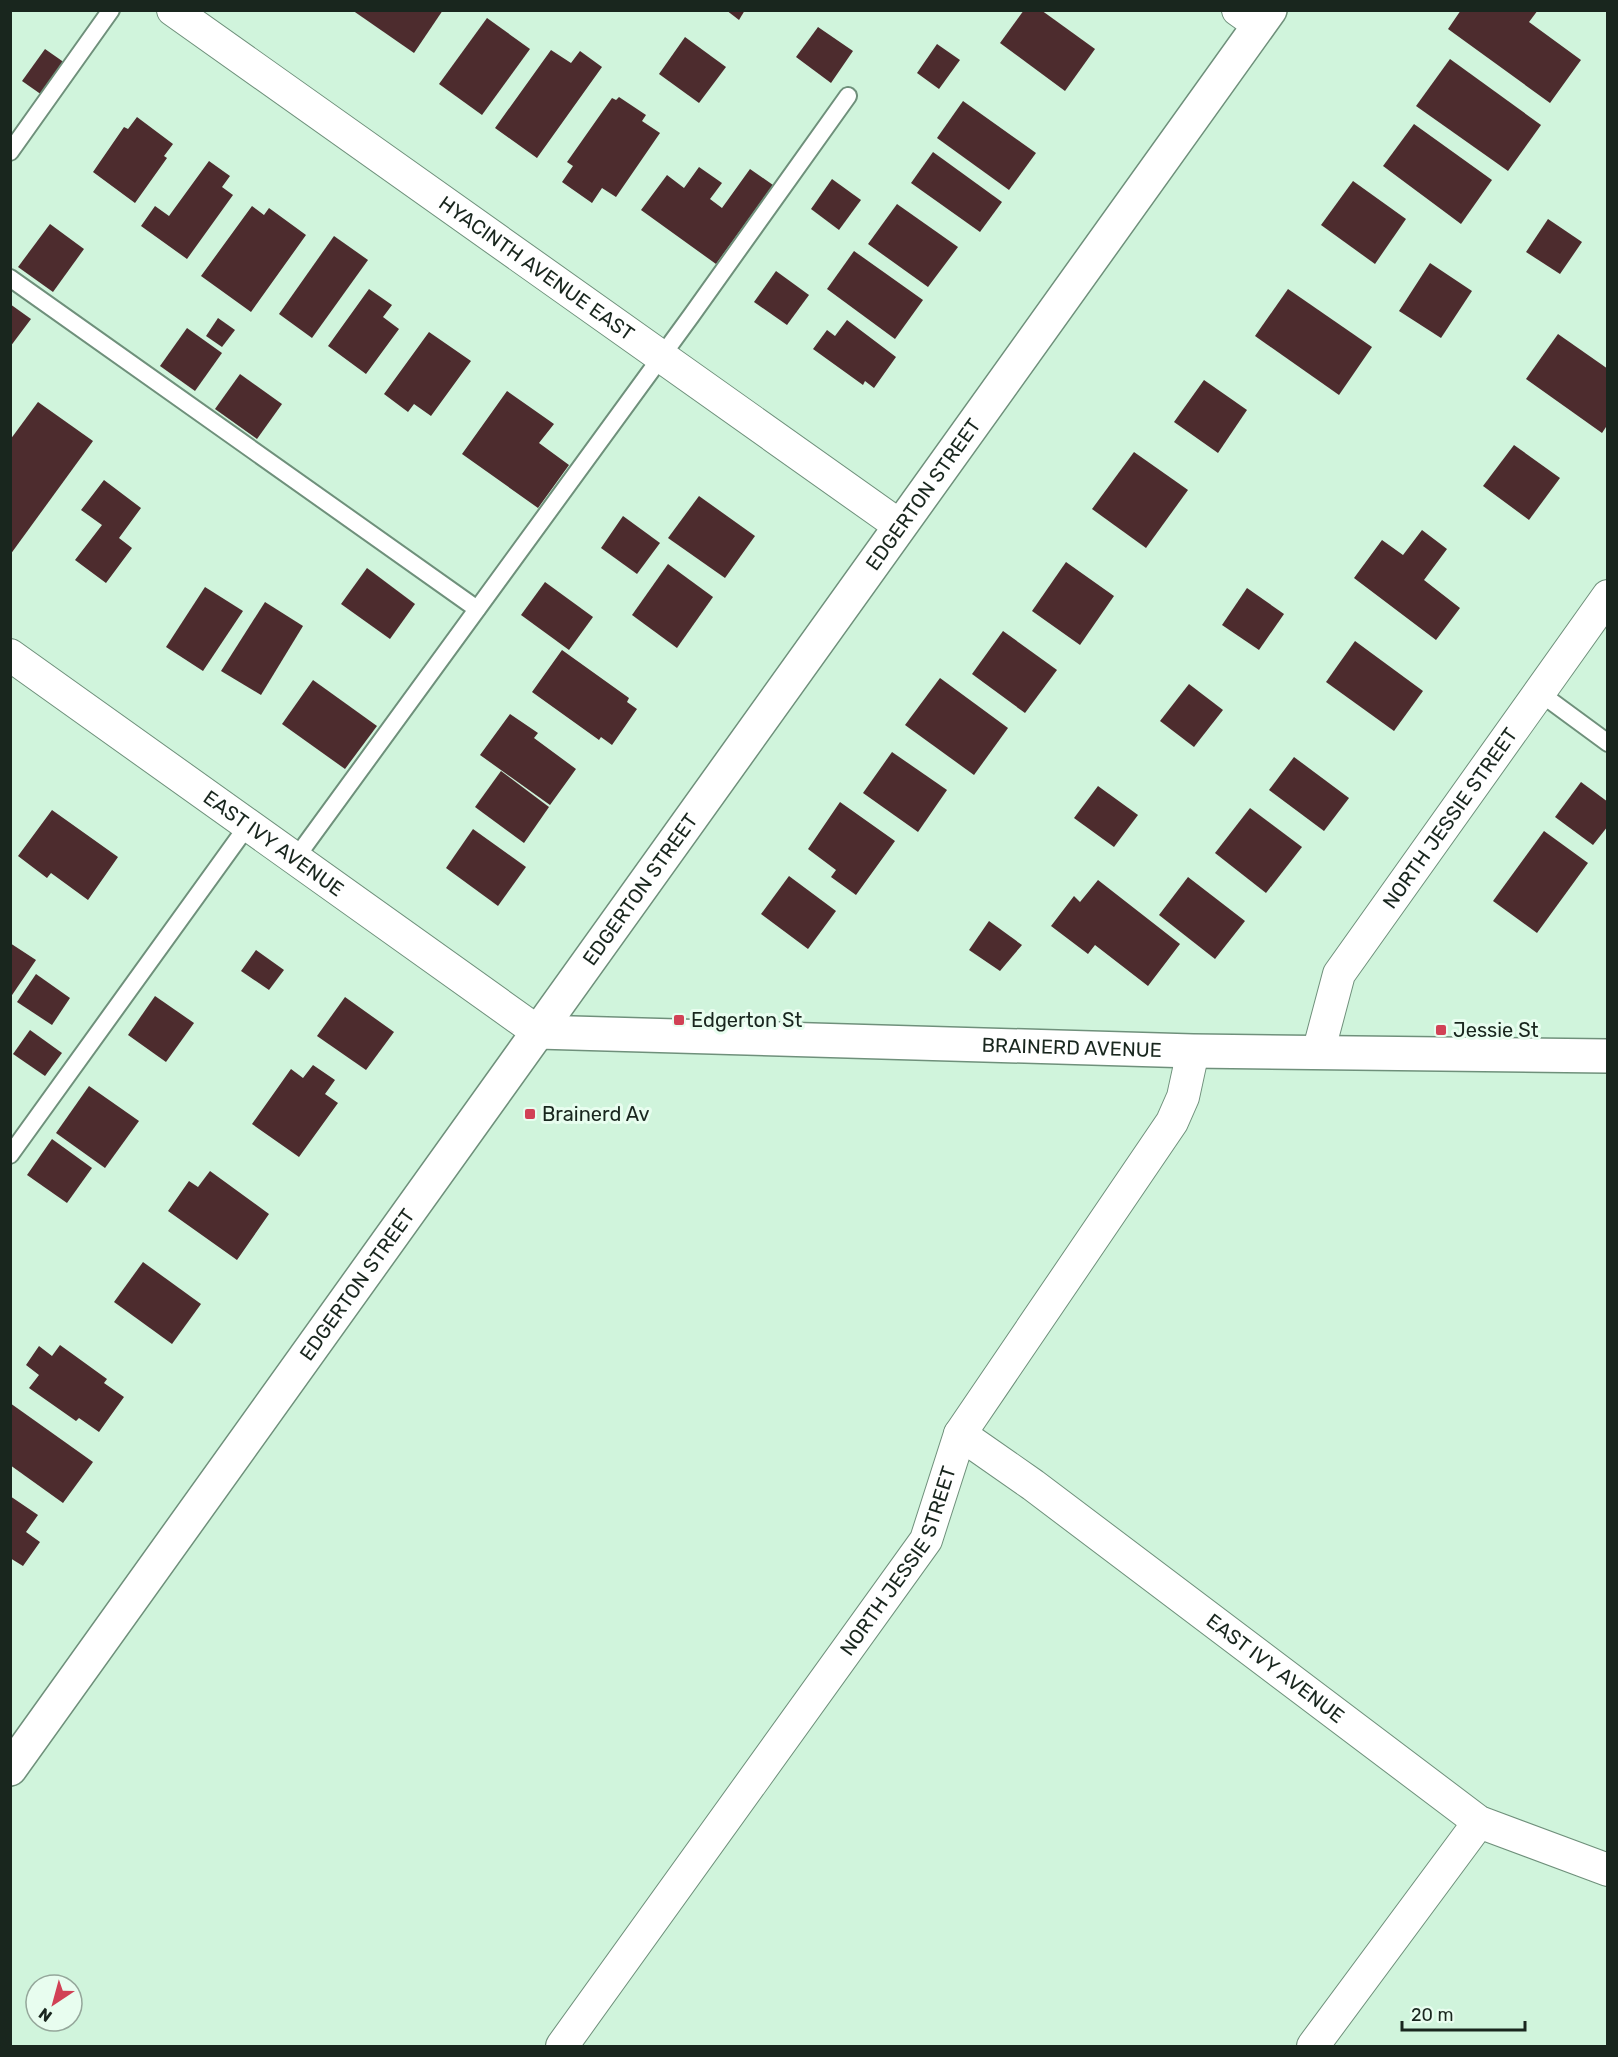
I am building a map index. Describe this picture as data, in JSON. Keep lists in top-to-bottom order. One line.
{"streets":{"street":["HYACINTH AVENUE EAST","EDGERTON STREET","NORTH JESSIE STREET","EAST IVY AVENUE","BRAINERD AVENUE"]},"crossings":[["HYACINTH AVENUE EAST","EDGERTON STREET"],["EDGERTON STREET","EAST IVY AVENUE"],["EDGERTON STREET","BRAINERD AVENUE"],["NORTH JESSIE STREET","EAST IVY AVENUE"],["NORTH JESSIE STREET","BRAINERD AVENUE"],["EAST IVY AVENUE","BRAINERD AVENUE"]],"places":{"transit":["Edgerton St","Jessie St","Brainerd Av"]},"scale_bar":"20 m","north":"bottom left"}
